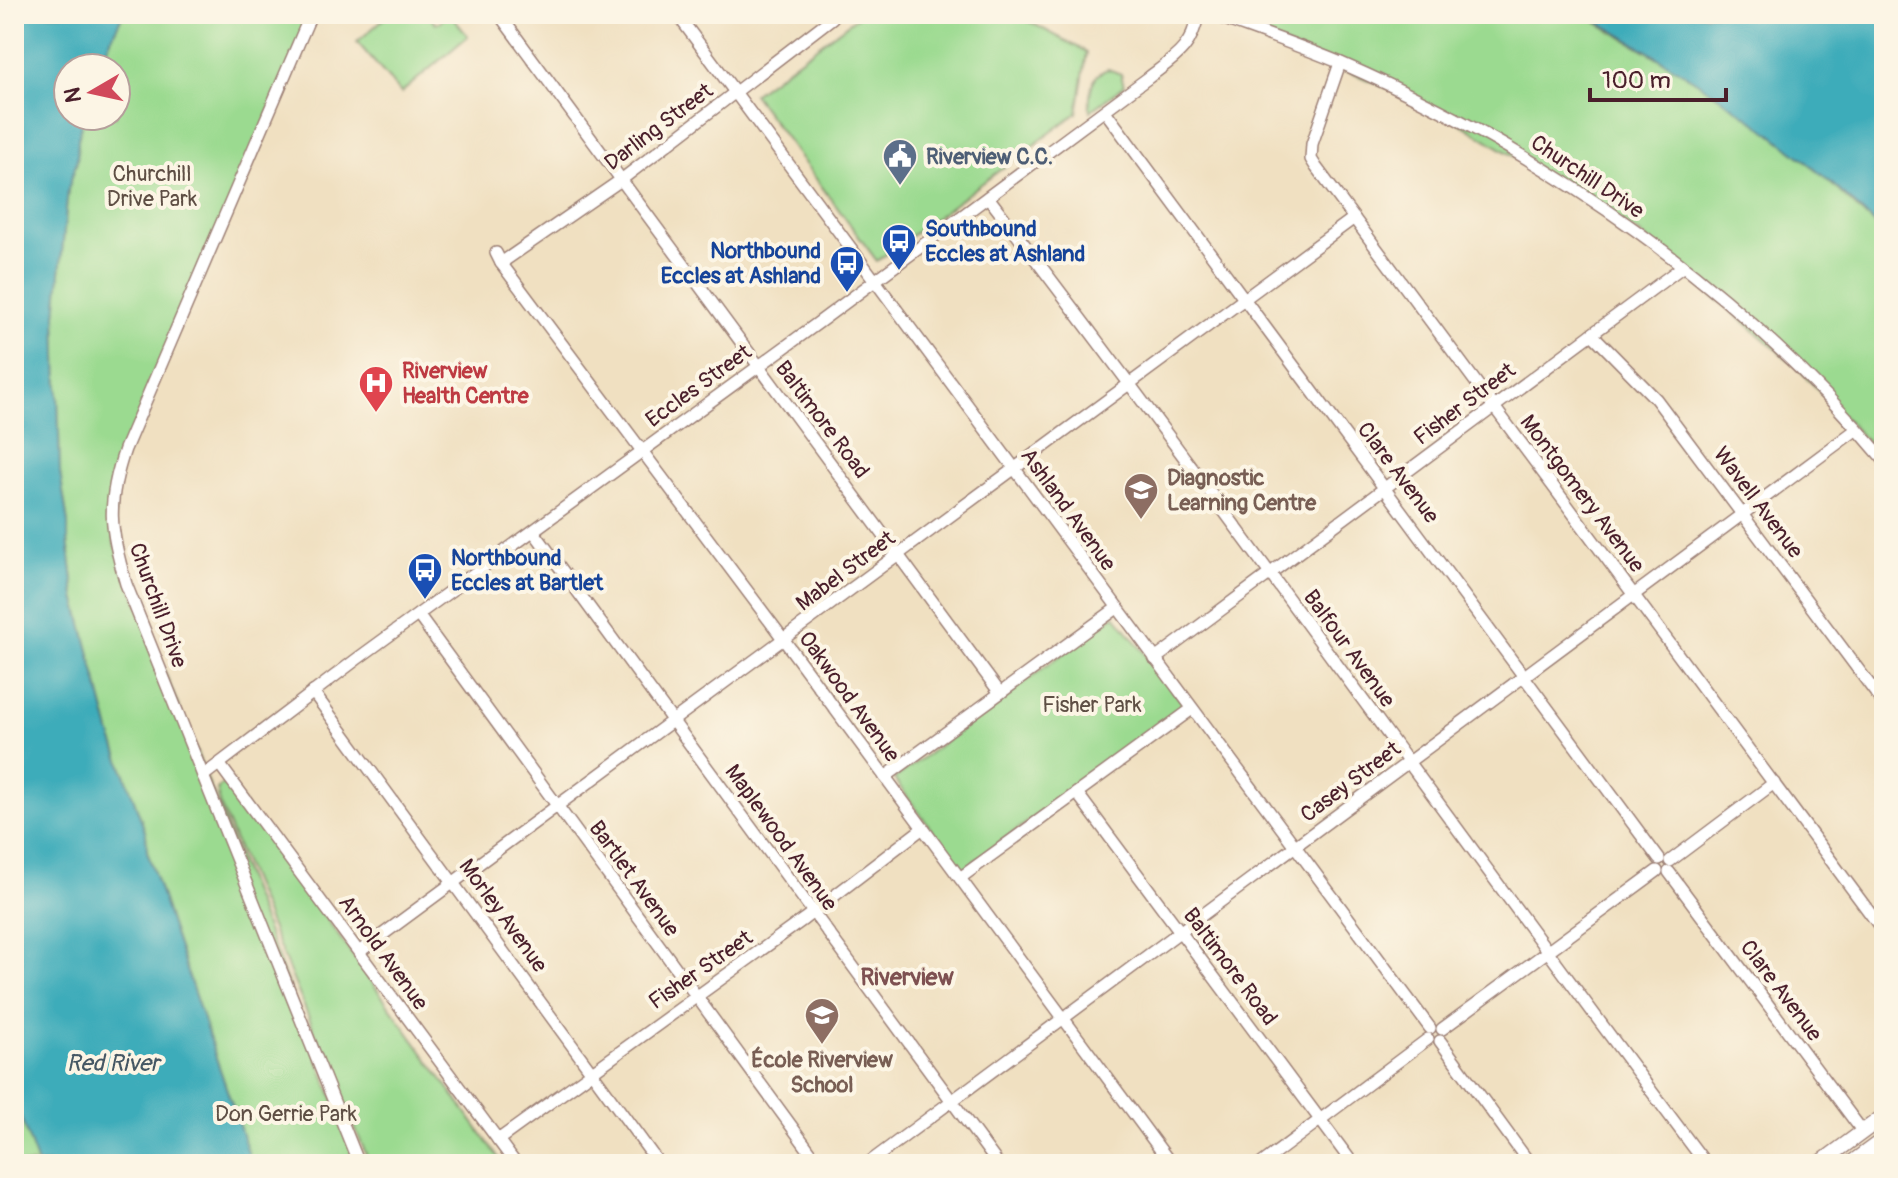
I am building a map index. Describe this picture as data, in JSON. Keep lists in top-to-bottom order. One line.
{"streets":{"street":["Darling Street","Churchill Drive","Eccles Street","Fisher Street","Baltimore Road","Clare Avenue","Montgomery Avenue","Wavell Avenue","Ashland Avenue","Mabel Street","Balfour Avenue","Oakwood Avenue","Casey Street","Maplewood Avenue","Bartlet Avenue","Morley Avenue","Arnold Avenue"]},"crossings":[["Darling Street","Baltimore Road"],["Darling Street","Ashland Avenue"],["Darling Street","Oakwood Avenue"],["Churchill Drive","Eccles Street"],["Churchill Drive","Fisher Street"],["Churchill Drive","Montgomery Avenue"],["Churchill Drive","Casey Street"],["Eccles Street","Baltimore Road"],["Eccles Street","Clare Avenue"],["Eccles Street","Ashland Avenue"],["Eccles Street","Balfour Avenue"],["Eccles Street","Oakwood Avenue"],["Eccles Street","Maplewood Avenue"],["Eccles Street","Bartlet Avenue"],["Eccles Street","Morley Avenue"],["Eccles Street","Arnold Avenue"],["Fisher Street","Clare Avenue"],["Fisher Street","Montgomery Avenue"],["Fisher Street","Wavell Avenue"],["Fisher Street","Ashland Avenue"],["Fisher Street","Balfour Avenue"],["Fisher Street","Oakwood Avenue"],["Fisher Street","Maplewood Avenue"],["Fisher Street","Bartlet Avenue"],["Fisher Street","Morley Avenue"],["Fisher Street","Arnold Avenue"],["Baltimore Road","Mabel Street"],["Baltimore Road","Casey Street"],["Clare Avenue","Mabel Street"],["Clare Avenue","Casey Street"],["Montgomery Avenue","Mabel Street"],["Montgomery Avenue","Casey Street"],["Wavell Avenue","Casey Street"],["Ashland Avenue","Mabel Street"],["Ashland Avenue","Casey Street"],["Mabel Street","Balfour Avenue"],["Mabel Street","Oakwood Avenue"],["Mabel Street","Maplewood Avenue"],["Mabel Street","Bartlet Avenue"],["Mabel Street","Morley Avenue"],["Mabel Street","Arnold Avenue"],["Balfour Avenue","Casey Street"],["Oakwood Avenue","Casey Street"],["Casey Street","Maplewood Avenue"]],"districts":["Riverview"],"water":["Red River"],"parks":["Churchill Drive Park","Fisher Park","Don Gerrie Park"],"places":{"public building":["Riverview C.C."],"bus stop":["Southbound Eccles at Ashland","Northbound Eccles at Ashland","Northbound Eccles at Bartlet"],"hospital":["Riverview Health Centre"],"school or university":["Diagnostic Learning Centre","École Riverview School"]},"scale_bar":"100 m","north":"left"}
